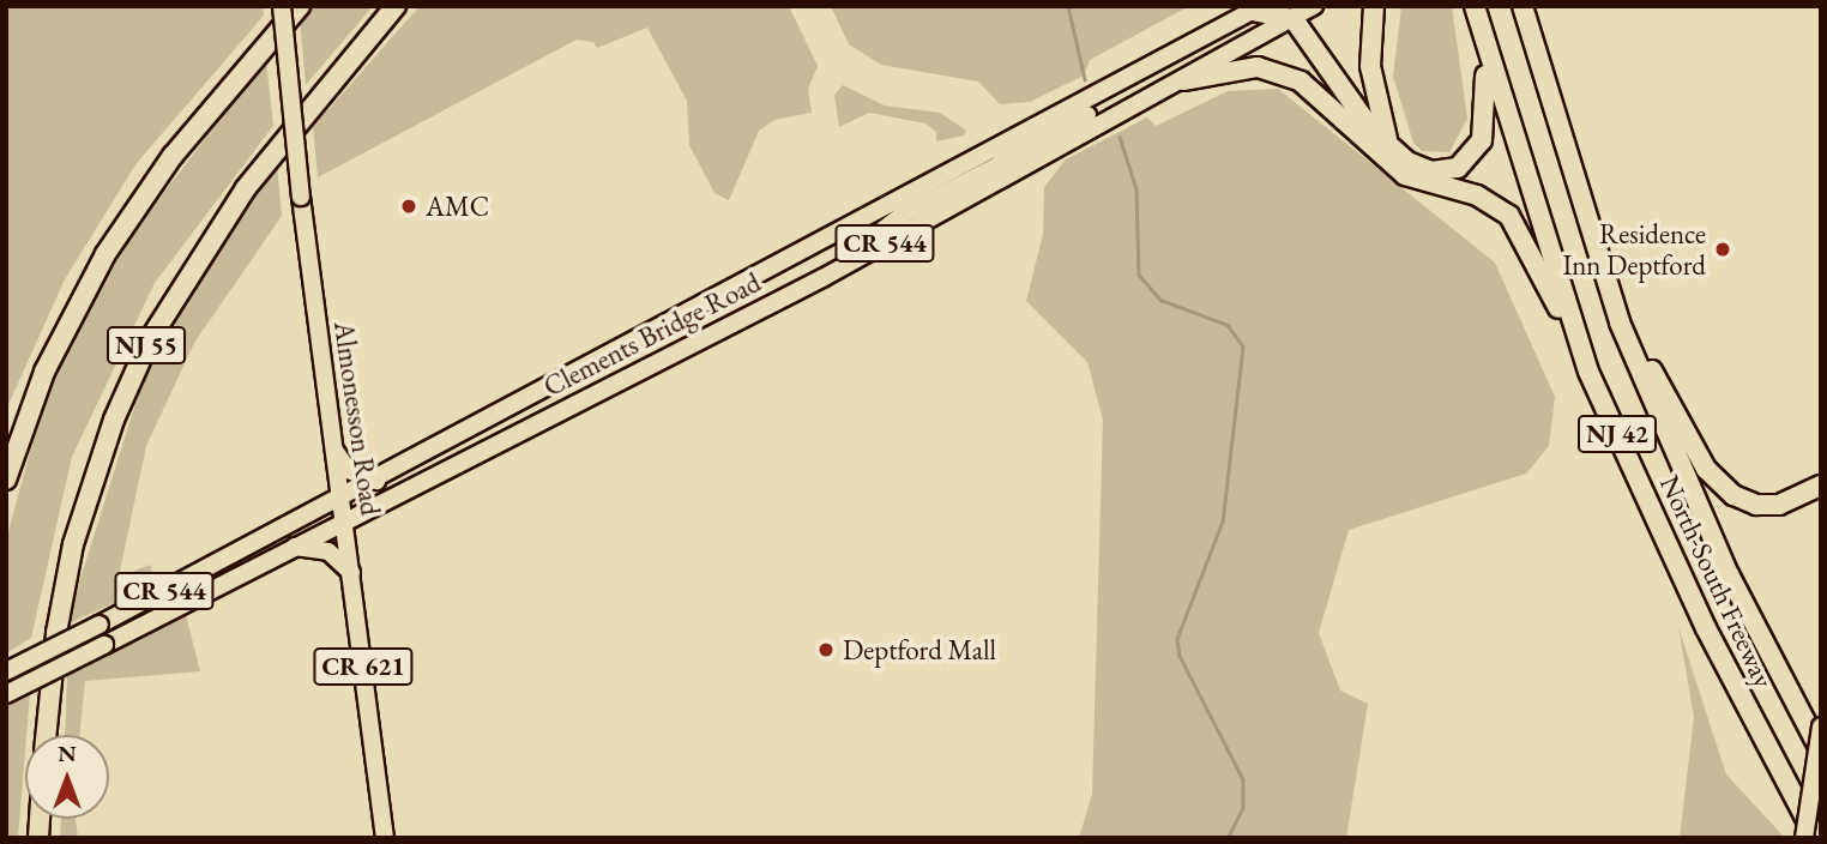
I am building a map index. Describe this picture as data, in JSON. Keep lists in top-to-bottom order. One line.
{"streets":{"highway":["NJ 55","NJ 42","North-South Freeway"],"main road":["CR 544","Clements Bridge Road","Almonesson Road","CR 621"]},"crossings":[["Clements Bridge Road","Almonesson Road"]],"places":["AMC","Residence Inn Deptford","Deptford Mall"],"north":"top"}
